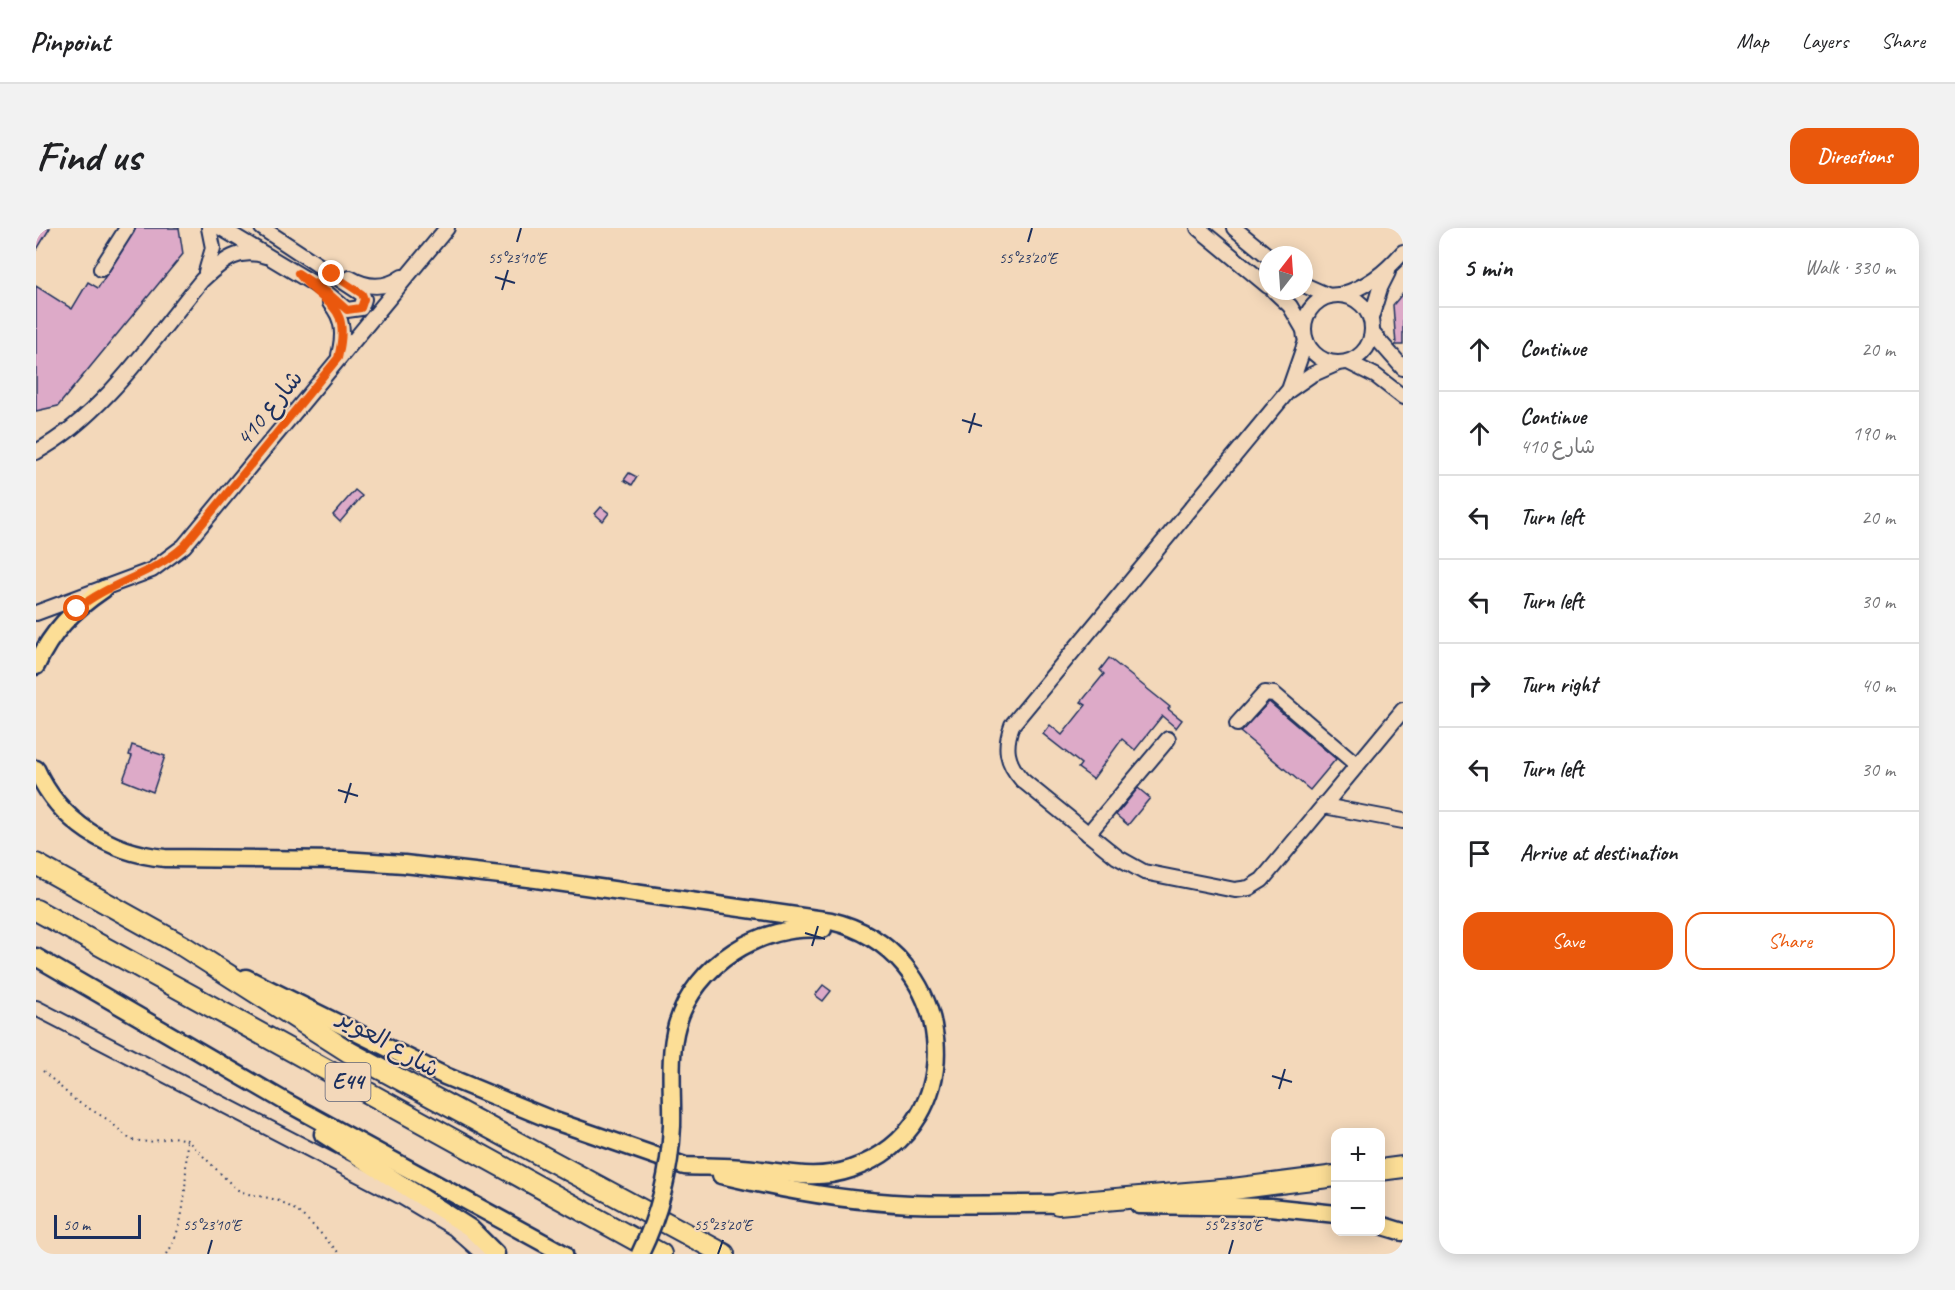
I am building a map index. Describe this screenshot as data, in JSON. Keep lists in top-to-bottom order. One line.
{"streets":{"highway":["شارع العوير","E44"],"street":["شارع 410"]},"scale_bar":"50 m","north":"top","page":{"header":"Pinpoint","nav":["Map","Layers","Share"],"buttons":["Directions",["Save","Share"]],"title":"Find us","heading":["5 min","Walk · 330 m"],"list":[["Continue","20 m"],["Continue","شارع 410","190 m"],["Turn left","20 m"],["Turn left","30 m"],["Turn right","40 m"],["Turn left","30 m"],"Arrive at destination"],"map_buttons":["+","−"],"scale":"50 m"},"coordinates":["55°23'10\"E","55°23'20\"E","55°23'30\"E"]}
